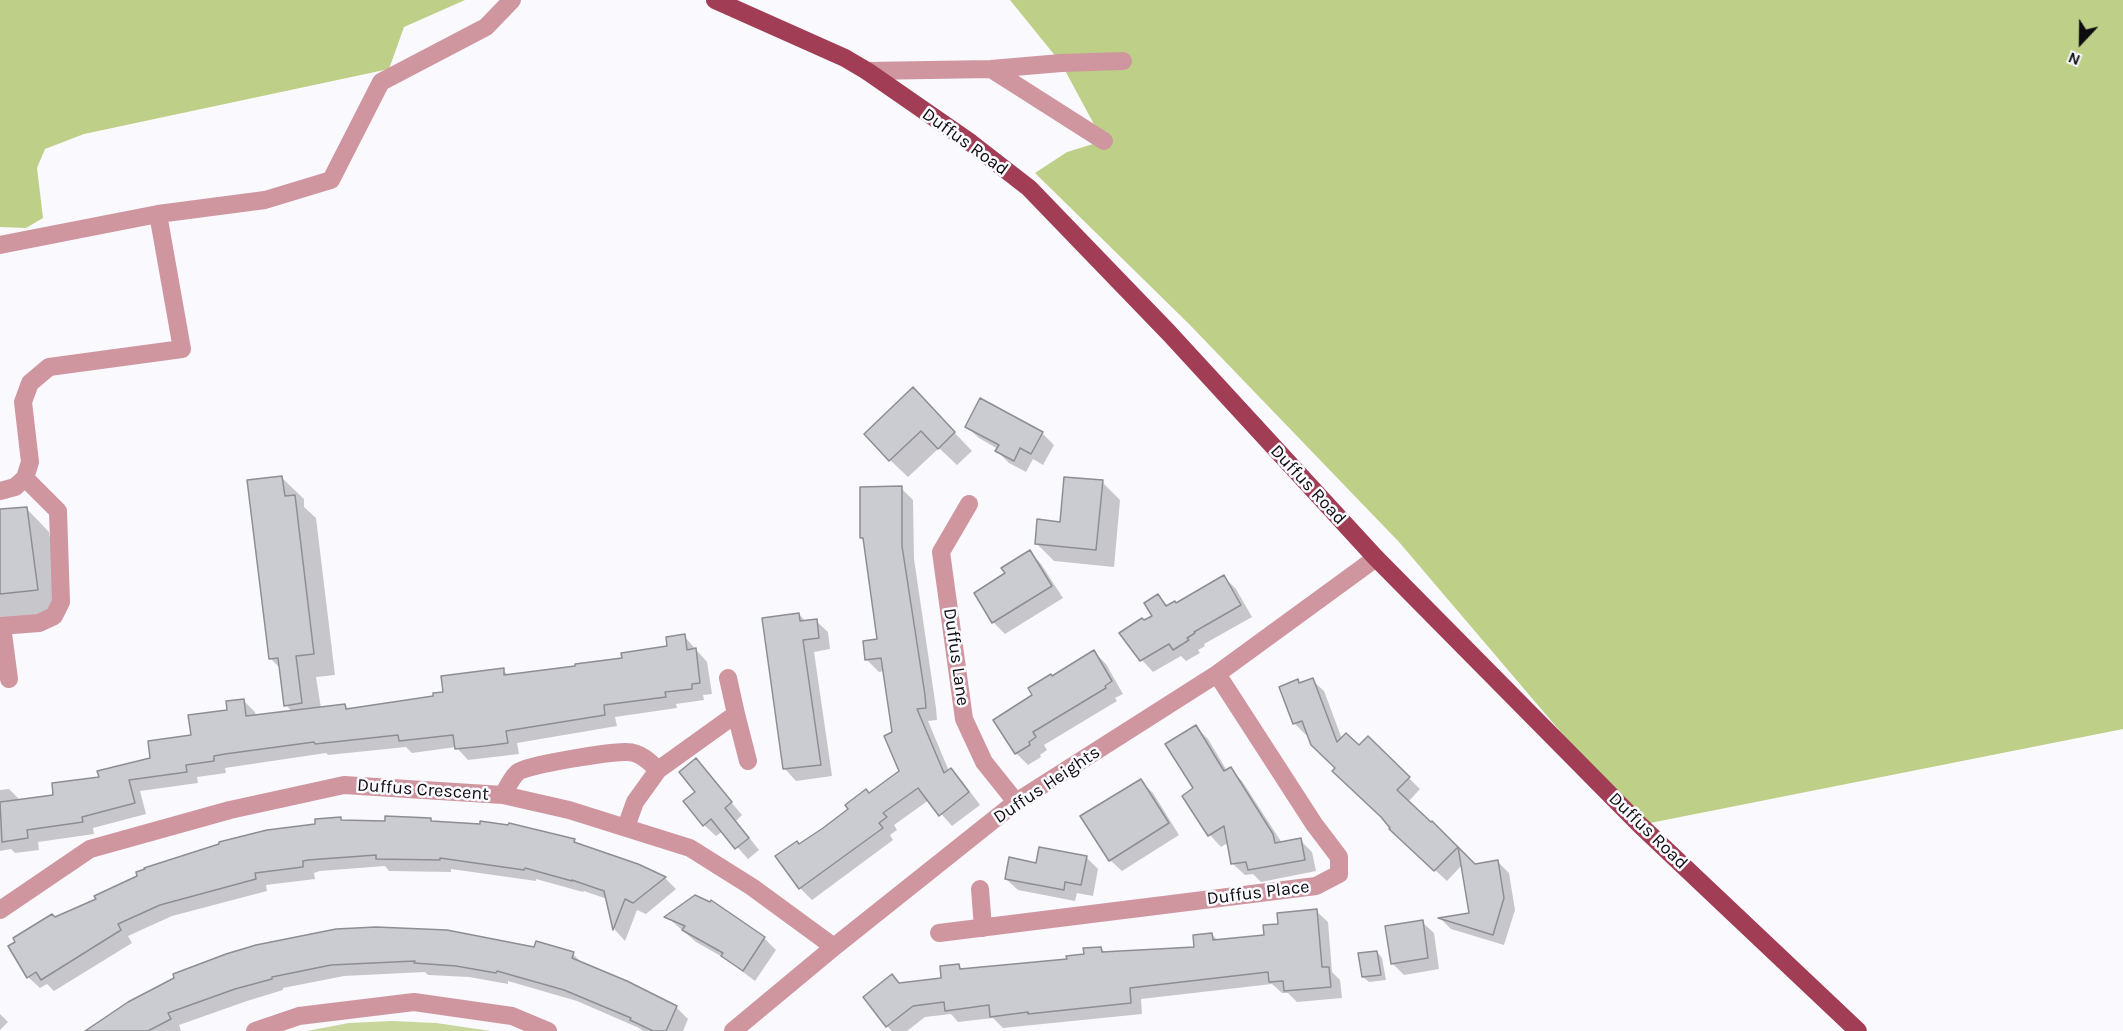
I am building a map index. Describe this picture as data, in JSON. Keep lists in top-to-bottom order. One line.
{"streets":{"main road":["Duffus Road"],"street":["Duffus Lane","Duffus Heights","Duffus Crescent","Duffus Place"]},"crossings":[["Duffus Road","Duffus Heights"],["Duffus Lane","Duffus Heights"],["Duffus Heights","Duffus Crescent"],["Duffus Heights","Duffus Place"]],"north":"bottom"}
